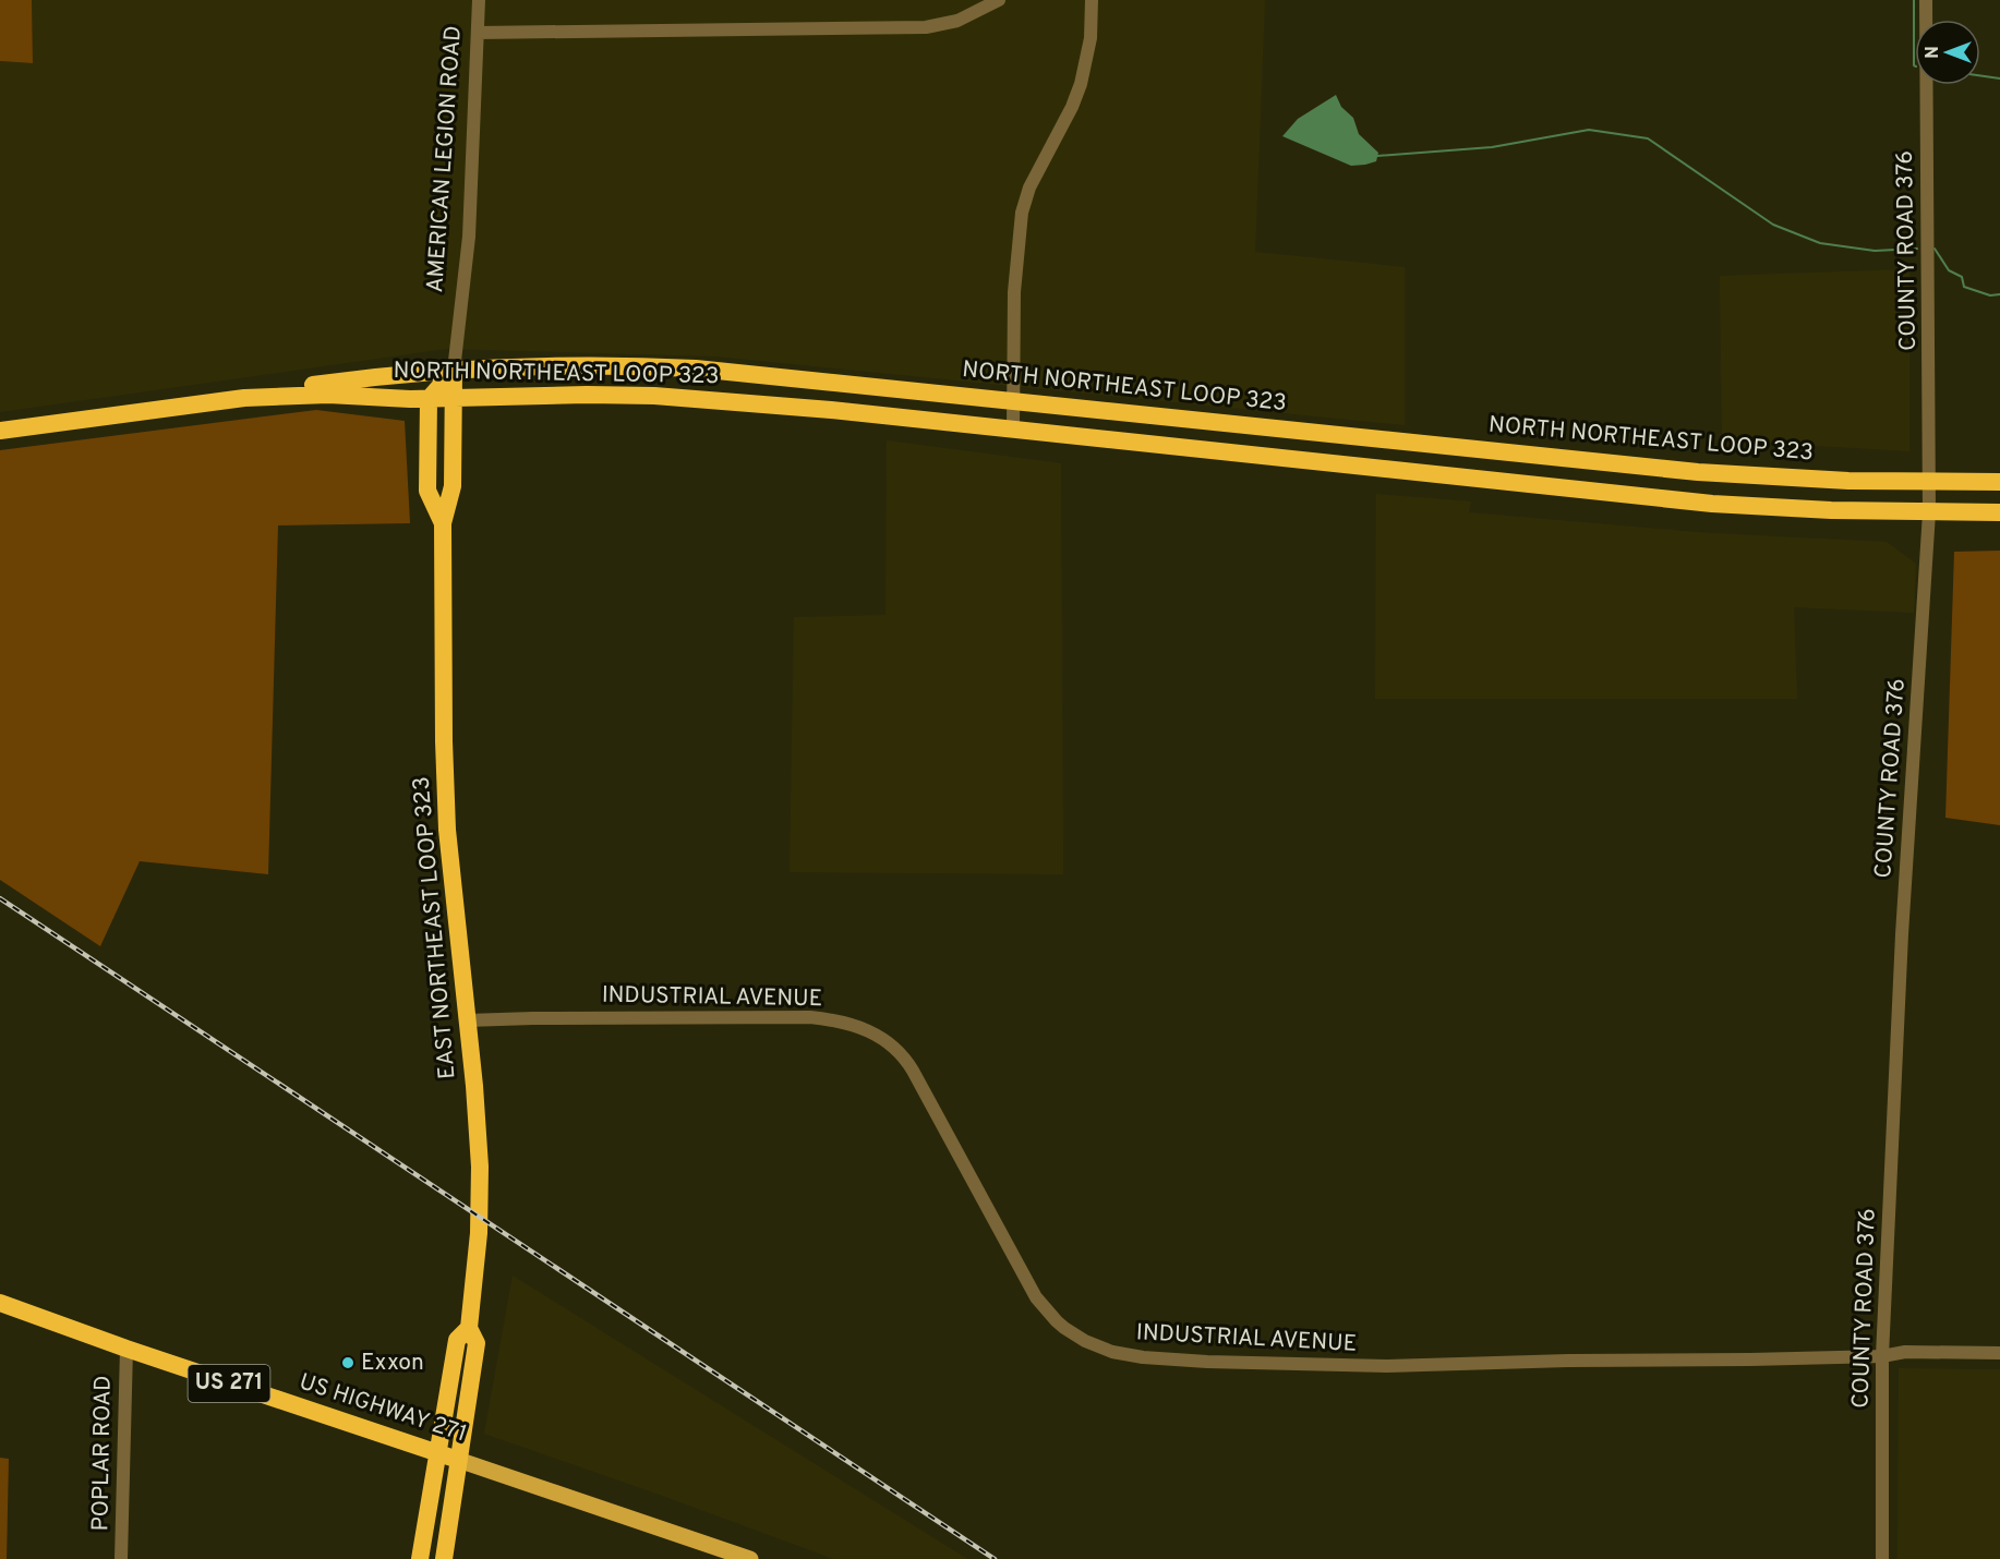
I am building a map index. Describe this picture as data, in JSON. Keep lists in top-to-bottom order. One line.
{"streets":{"highway":["AMERICAN LEGION ROAD","NORTH NORTHEAST LOOP 323","EAST NORTHEAST LOOP 323","US 271","US HIGHWAY 271"],"street":["COUNTY ROAD 376","INDUSTRIAL AVENUE","POPLAR ROAD"]},"crossings":[["AMERICAN LEGION ROAD","NORTH NORTHEAST LOOP 323"],["AMERICAN LEGION ROAD","EAST NORTHEAST LOOP 323"],["COUNTY ROAD 376","NORTH NORTHEAST LOOP 323"],["COUNTY ROAD 376","INDUSTRIAL AVENUE"],["NORTH NORTHEAST LOOP 323","EAST NORTHEAST LOOP 323"],["EAST NORTHEAST LOOP 323","INDUSTRIAL AVENUE"],["EAST NORTHEAST LOOP 323","US HIGHWAY 271"],["US HIGHWAY 271","POPLAR ROAD"]],"places":["Exxon"],"north":"left"}
